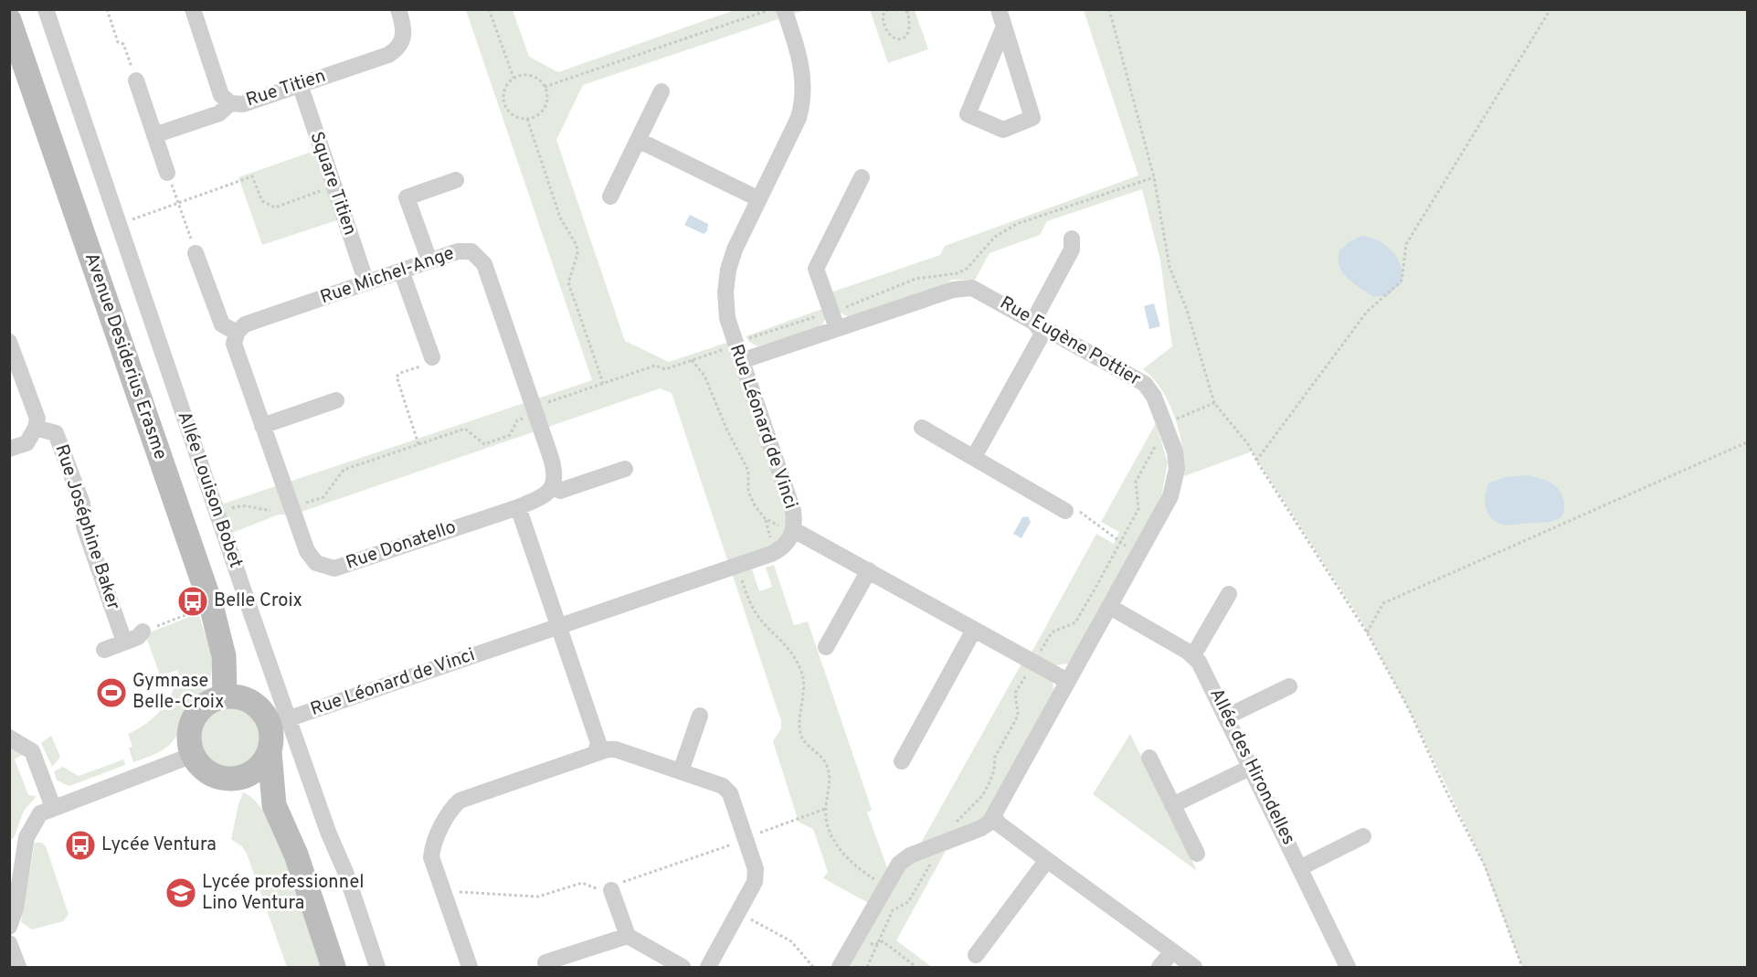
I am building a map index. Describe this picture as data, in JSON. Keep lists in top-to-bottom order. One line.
{"streets":{"main road":["Avenue Desiderius Erasme"],"street":["Rue Titien","Square Titien","Rue Michel-Ange","Rue Eugène Pottier","Rue Léonard de Vinci","Allée Louison Bobet","Rue Joséphine Baker","Rue Donatello","Allée des Hirondelles"]},"crossings":[["Rue Titien","Square Titien"],["Square Titien","Rue Michel-Ange"],["Rue Eugène Pottier","Rue Léonard de Vinci"],["Rue Eugène Pottier","Allée des Hirondelles"],["Avenue Desiderius Erasme","Rue Léonard de Vinci"],["Avenue Desiderius Erasme","Allée Louison Bobet"],["Rue Léonard de Vinci","Allée Louison Bobet"]],"places":{"bus stop":["Belle Croix","Lycée Ventura"],"sports":["Gymnase Belle-Croix"],"school or university":["Lycée professionnel Lino Ventura"]}}
